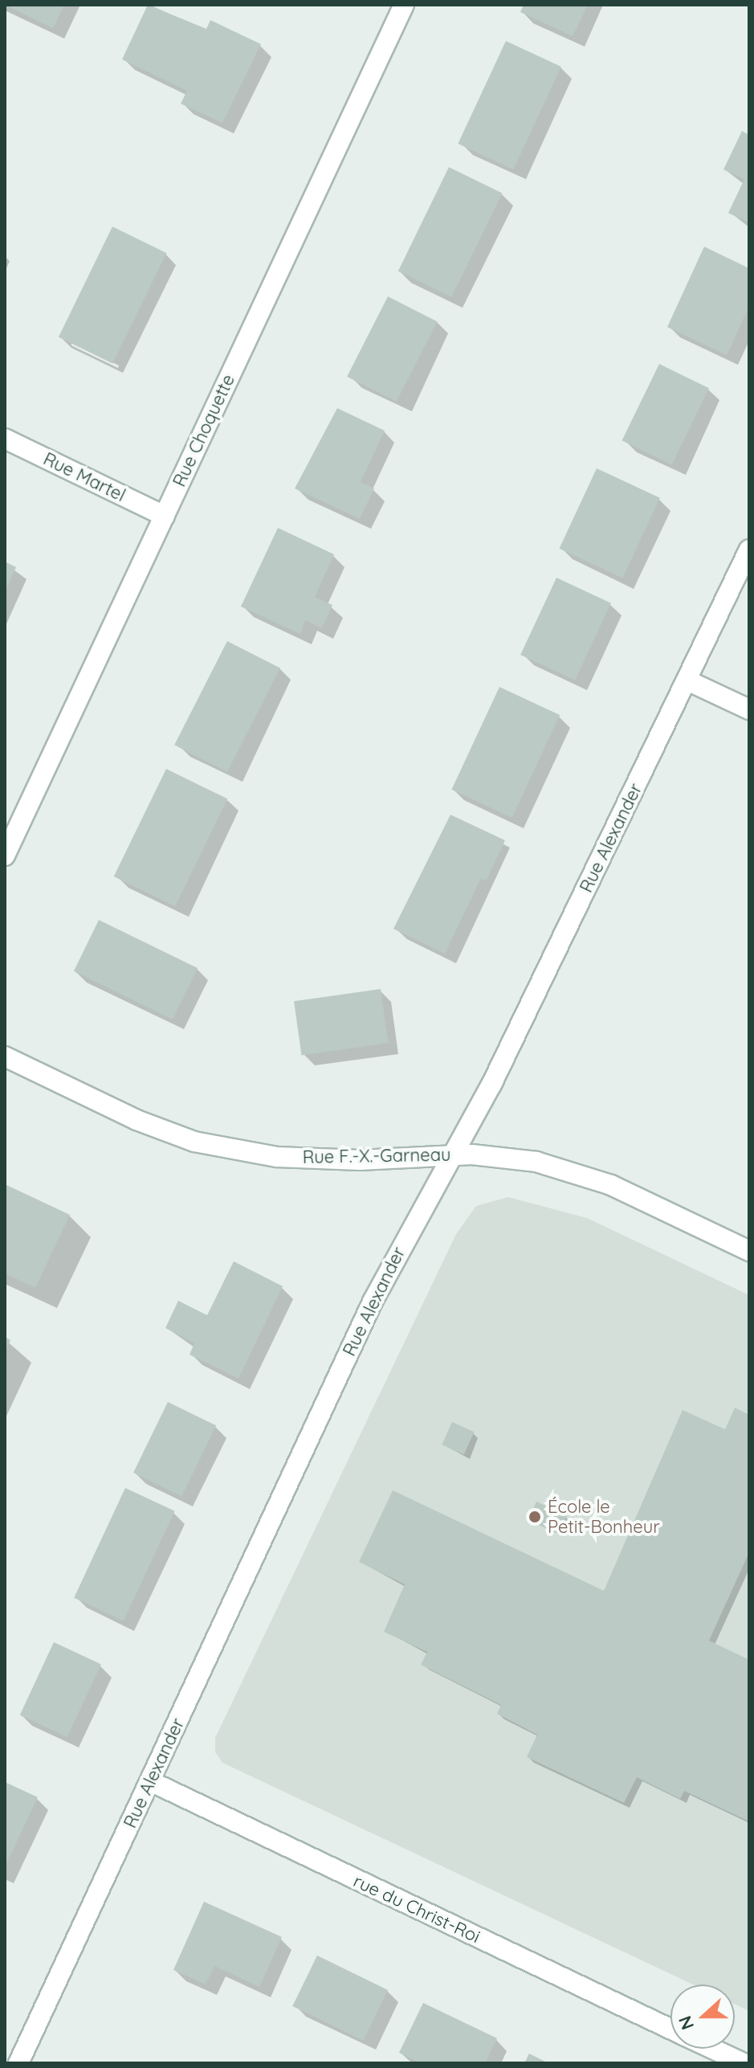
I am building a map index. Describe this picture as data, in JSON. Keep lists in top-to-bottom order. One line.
{"streets":{"street":["Rue Choquette","Rue Martel","Rue Alexander","Rue F.-X.-Garneau","rue du Christ-Roi"]},"crossings":[["Rue Choquette","Rue Martel"],["Rue Alexander","Rue F.-X.-Garneau"],["Rue Alexander","rue du Christ-Roi"]],"places":["École le Petit-Bonheur"],"north":"left"}
